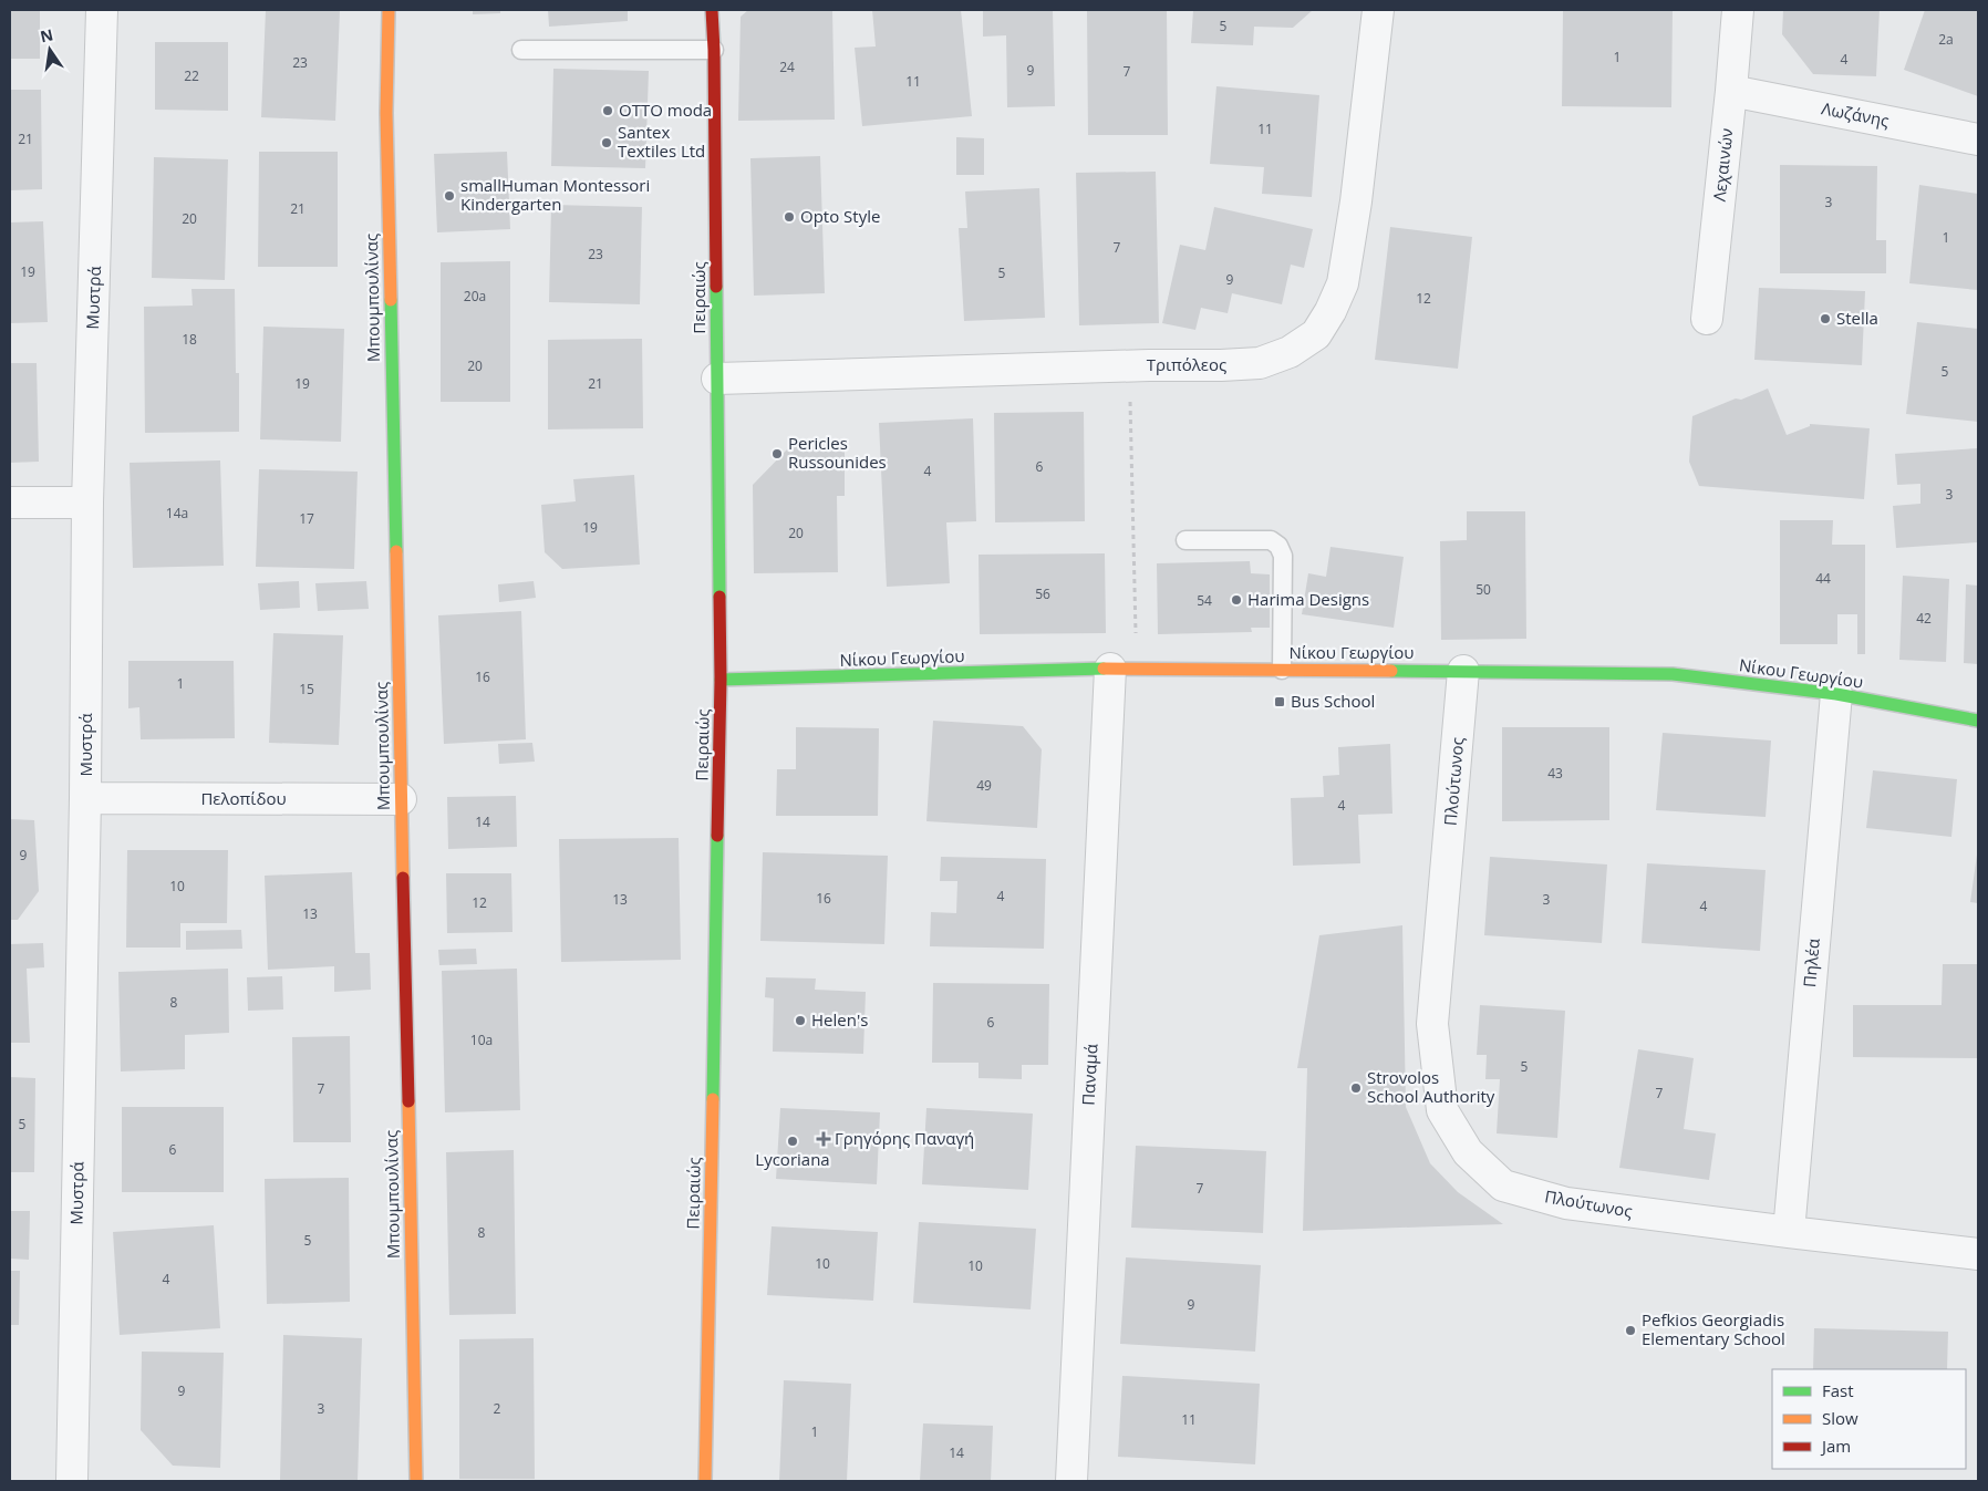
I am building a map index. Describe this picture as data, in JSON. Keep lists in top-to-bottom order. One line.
{"streets":{"street":["Λωζάνης","Λεχαινών","Μυστρά","Μπουμπουλίνας","Πειραιώς","Τριπόλεος","Νίκου Γεωργίου","Πλούτωνος","Πελοπίδου","Πηλέα","Παναμά"]},"crossings":[["Λωζάνης","Λεχαινών"],["Μυστρά","Πελοπίδου"],["Μπουμπουλίνας","Πελοπίδου"],["Πειραιώς","Τριπόλεος"],["Πειραιώς","Νίκου Γεωργίου"],["Νίκου Γεωργίου","Πλούτωνος"],["Νίκου Γεωργίου","Πηλέα"],["Νίκου Γεωργίου","Παναμά"],["Πλούτωνος","Πηλέα"]],"places":{"other":["OTTO moda","Santex Textiles Ltd","smallHuman Montessori Kindergarten","Opto Style","Stella","Pericles Russounides","Harima Designs","Helen's","Strovolos School Authority","Lycoriana","Pefkios Georgiadis Elementary School"],"transit":["Bus School"],"health":["Γρηγόρης Παναγή"]},"house_numbers":["5","2a","1","4","23","24","9","7","22","11","11","21","3","21","20","1","7","23","19","5","9","20a","12","18","20","5","19","21","6","4","3","14a","17","19","20","44","50","56","54","42","16","1","15","43","49","4","14","9","10","4","16","13","3","12","4","13","8","6","10a","5","7","7","5","6","7","8","5","10","10","4","9","9","3","2","11","1","14"],"legend":["Fast","Slow","Jam"],"north":"top"}
